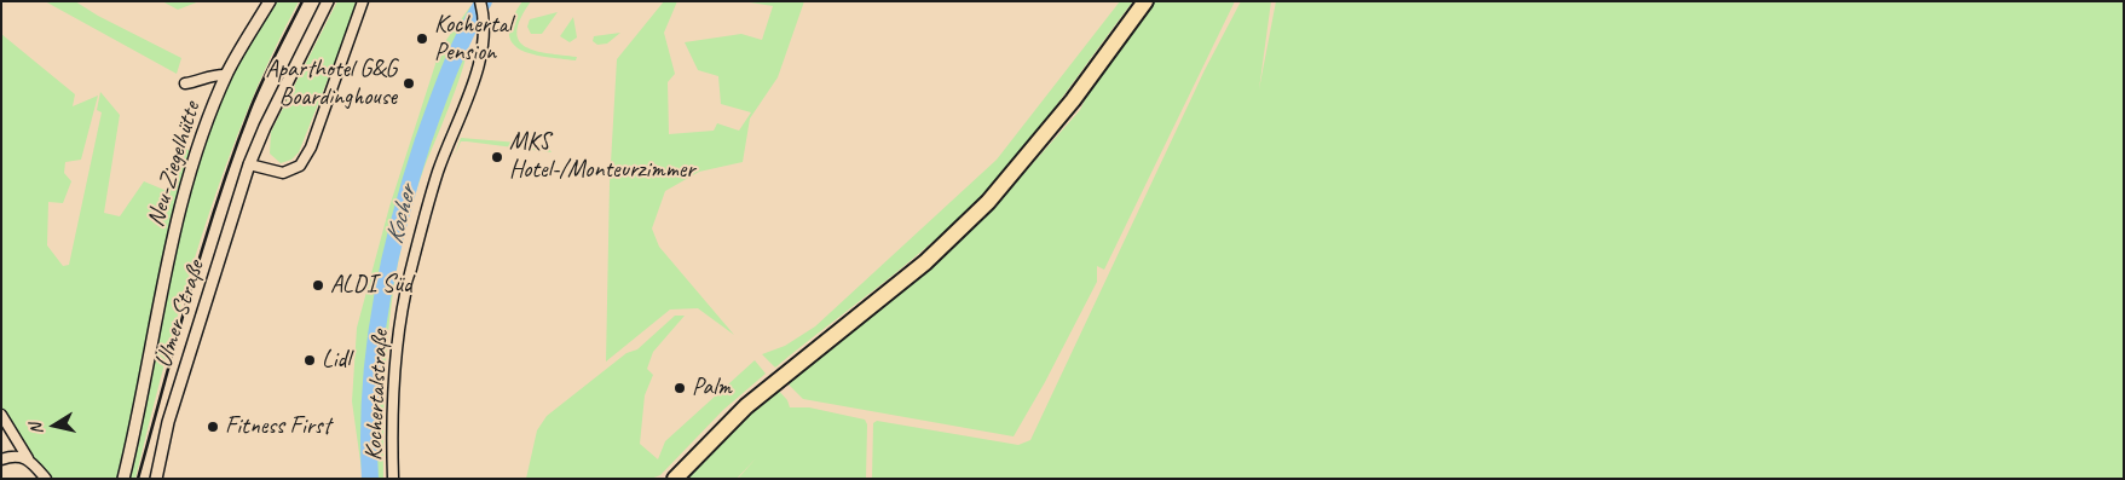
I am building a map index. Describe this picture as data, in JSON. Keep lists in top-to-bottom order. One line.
{"streets":{"street":["Neu-Ziegelhütte","Ulmer Straße","Kochertalstraße"]},"water":["Kocher"],"places":["Kochertal Pension","Aparthotel G&G Boardinghouse","MKS Hotel-/Monteurzimmer","ALDI Süd","Lidl","Palm","Fitness First"],"north":"left"}
